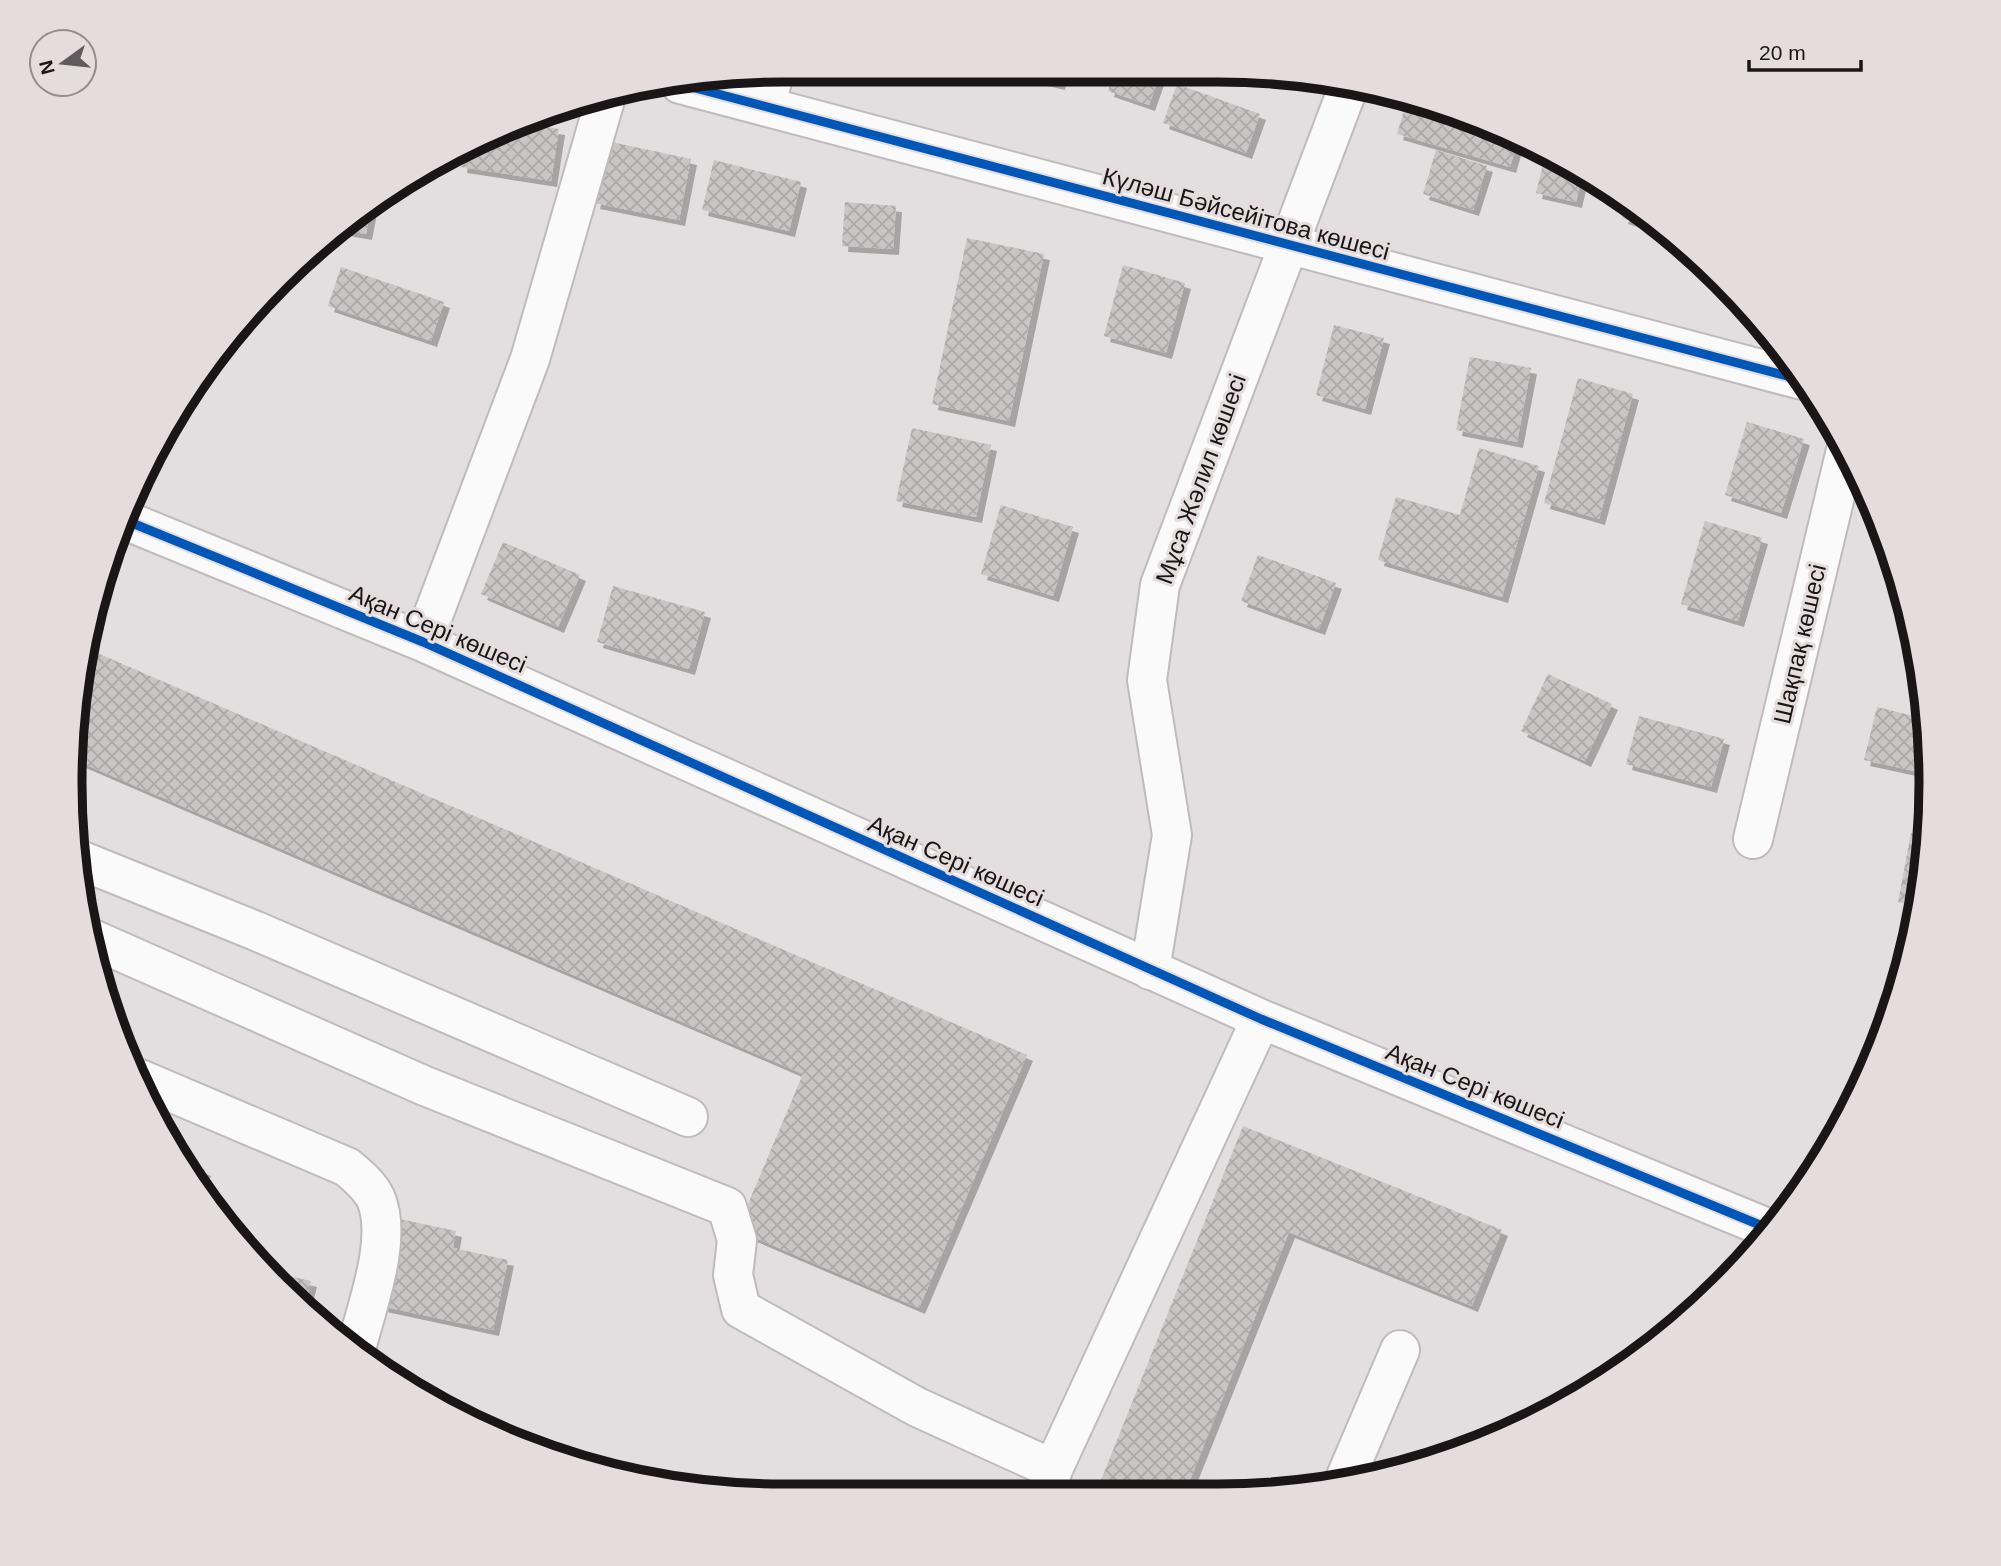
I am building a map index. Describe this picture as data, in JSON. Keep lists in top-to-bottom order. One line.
{"streets":{"street":["Күләш Бәйсейітова көшесі","Мұса Жәлил көшесі","Ақан Сері көшесі","Шақпақ көшесі"]},"crossings":[["Күләш Бәйсейітова көшесі","Мұса Жәлил көшесі"],["Мұса Жәлил көшесі","Ақан Сері көшесі"]],"scale_bar":"20 m","north":"left"}
